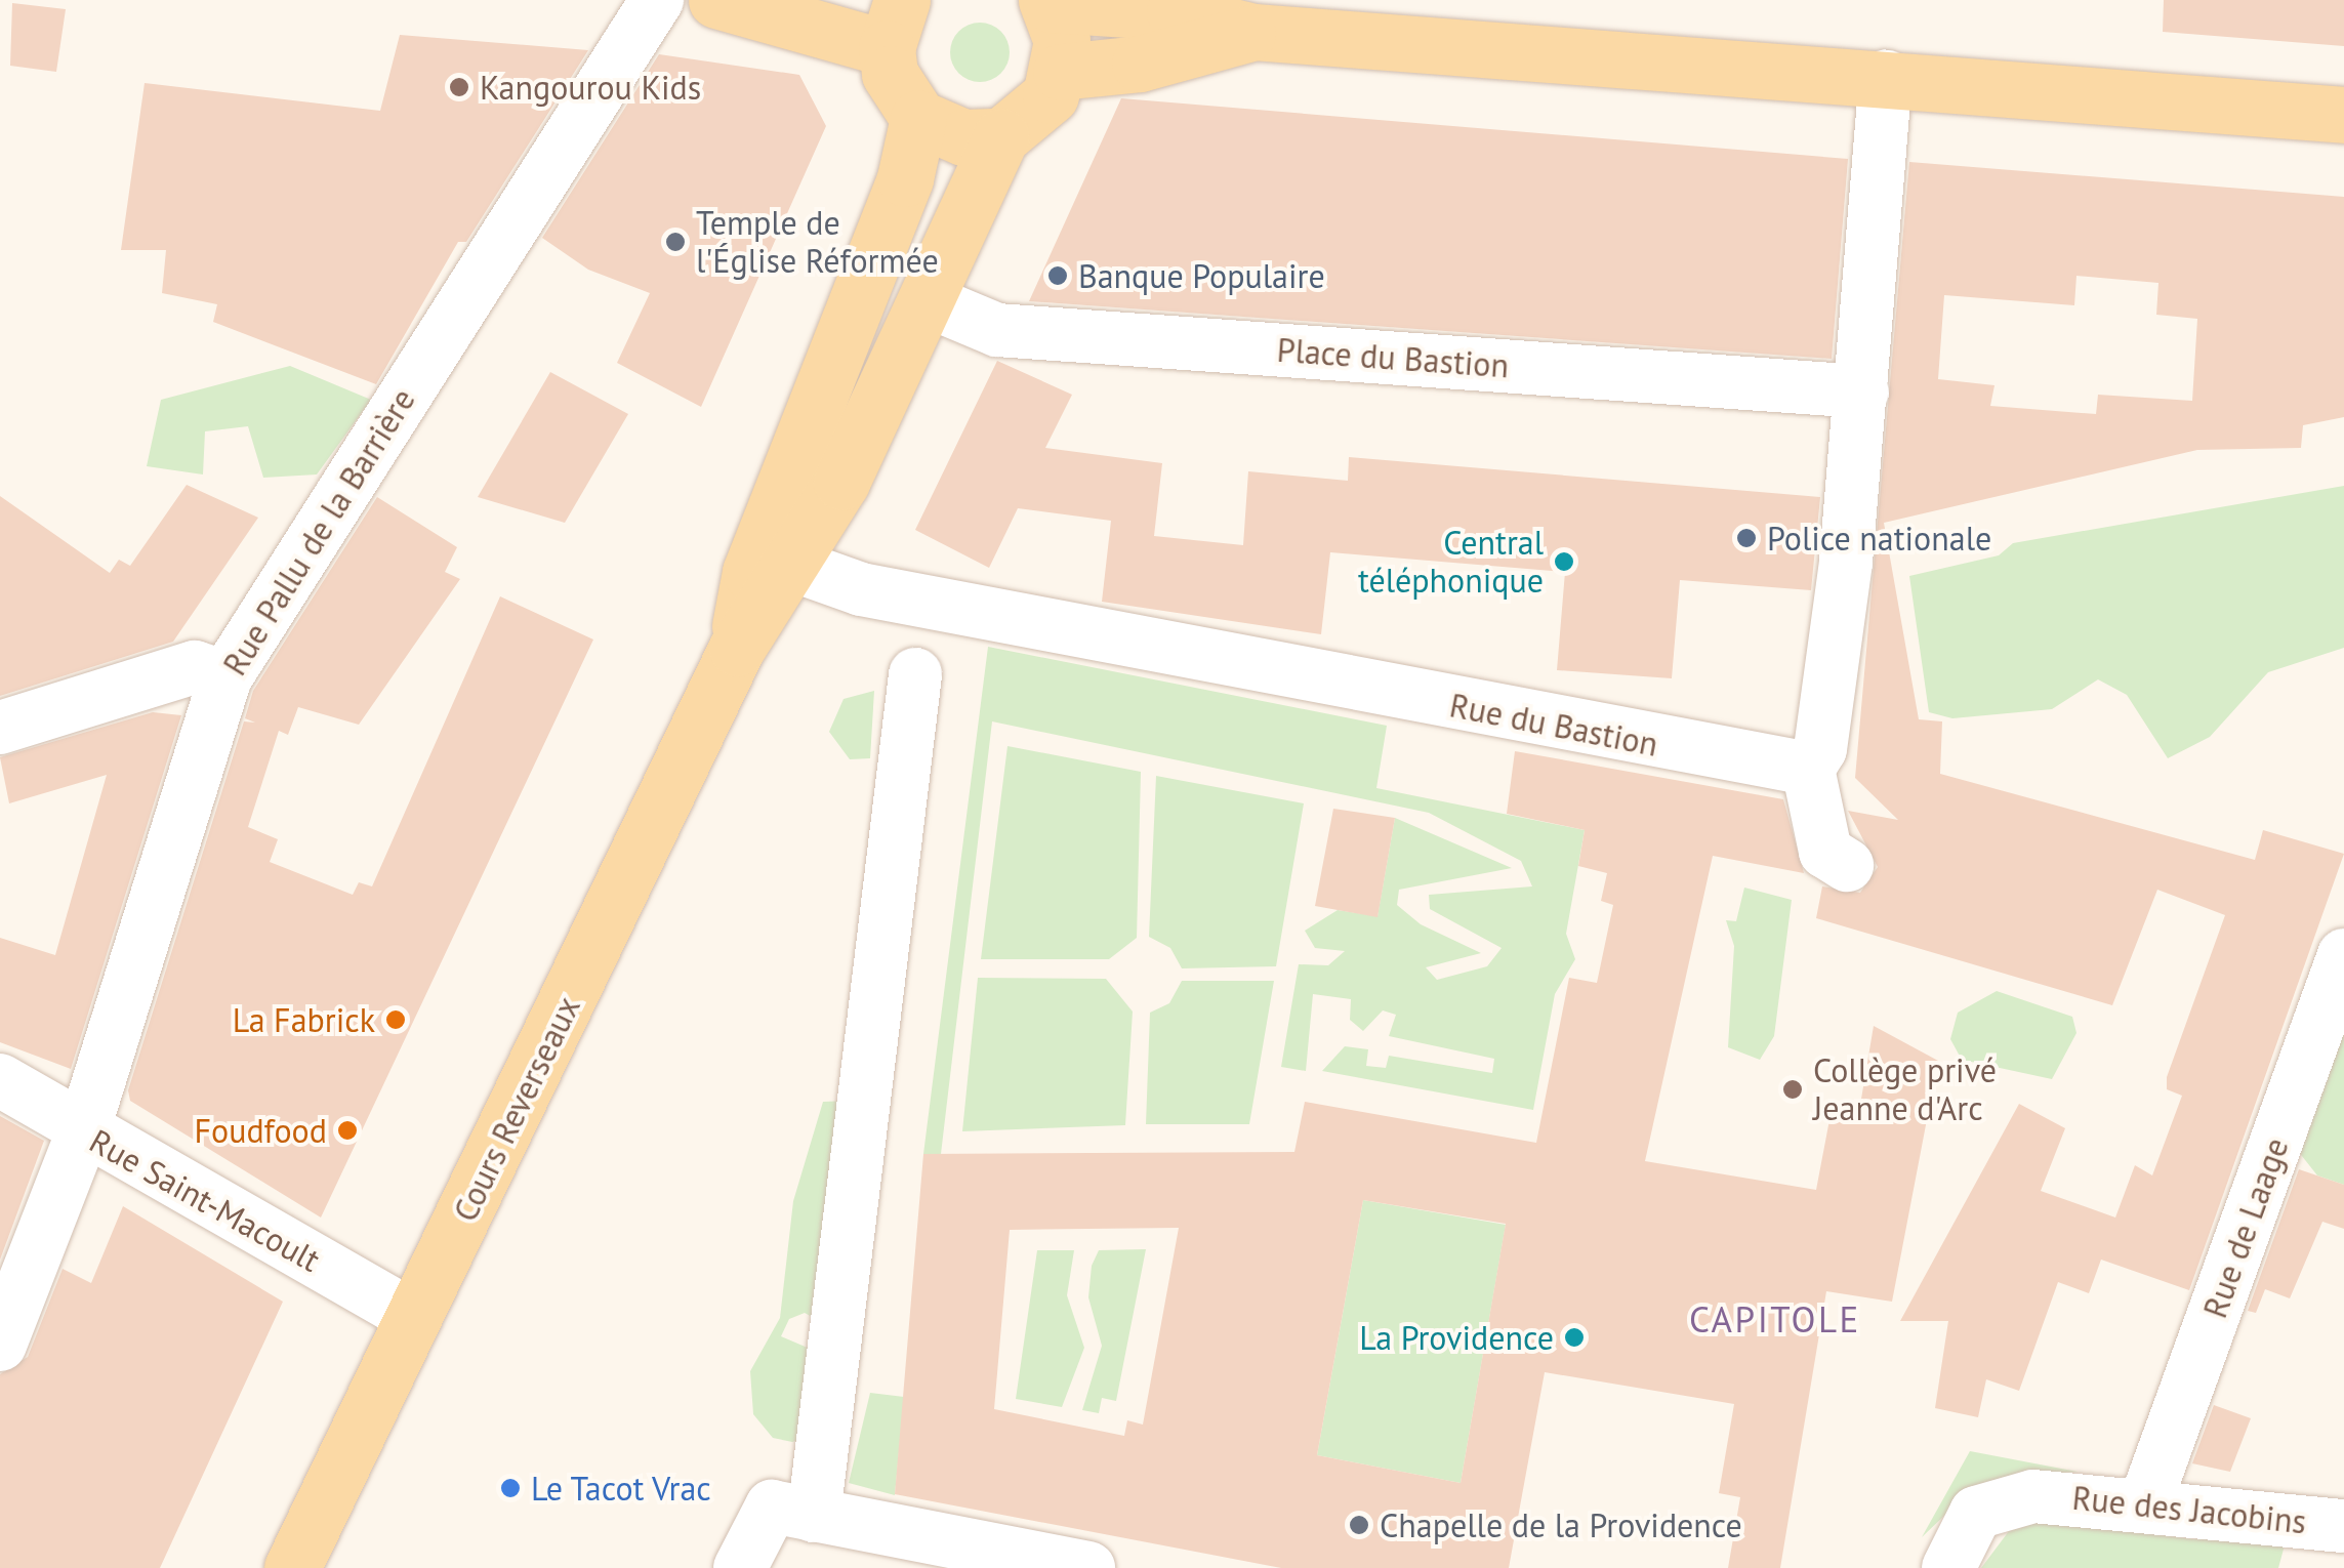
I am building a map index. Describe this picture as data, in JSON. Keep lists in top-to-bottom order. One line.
{"streets":{"main road":["Cours Reverseaux"],"street":["Place du Bastion","Rue Pallu de la Barrière","Rue du Bastion","Rue Saint-Macoult","Rue de Laage","Rue des Jacobins"]},"crossings":[["Place du Bastion","Cours Reverseaux"],["Rue Pallu de la Barrière","Rue Saint-Macoult"],["Rue du Bastion","Cours Reverseaux"],["Cours Reverseaux","Rue Saint-Macoult"],["Rue de Laage","Rue des Jacobins"]],"districts":["CAPITOLE"],"places":["Kangourou Kids","Temple de l'Église Réformée","Banque Populaire","Police nationale","Central téléphonique","La Fabrick","Collège privé Jeanne d'Arc","Foudfood","La Providence","Le Tacot Vrac","Chapelle de la Providence"]}
